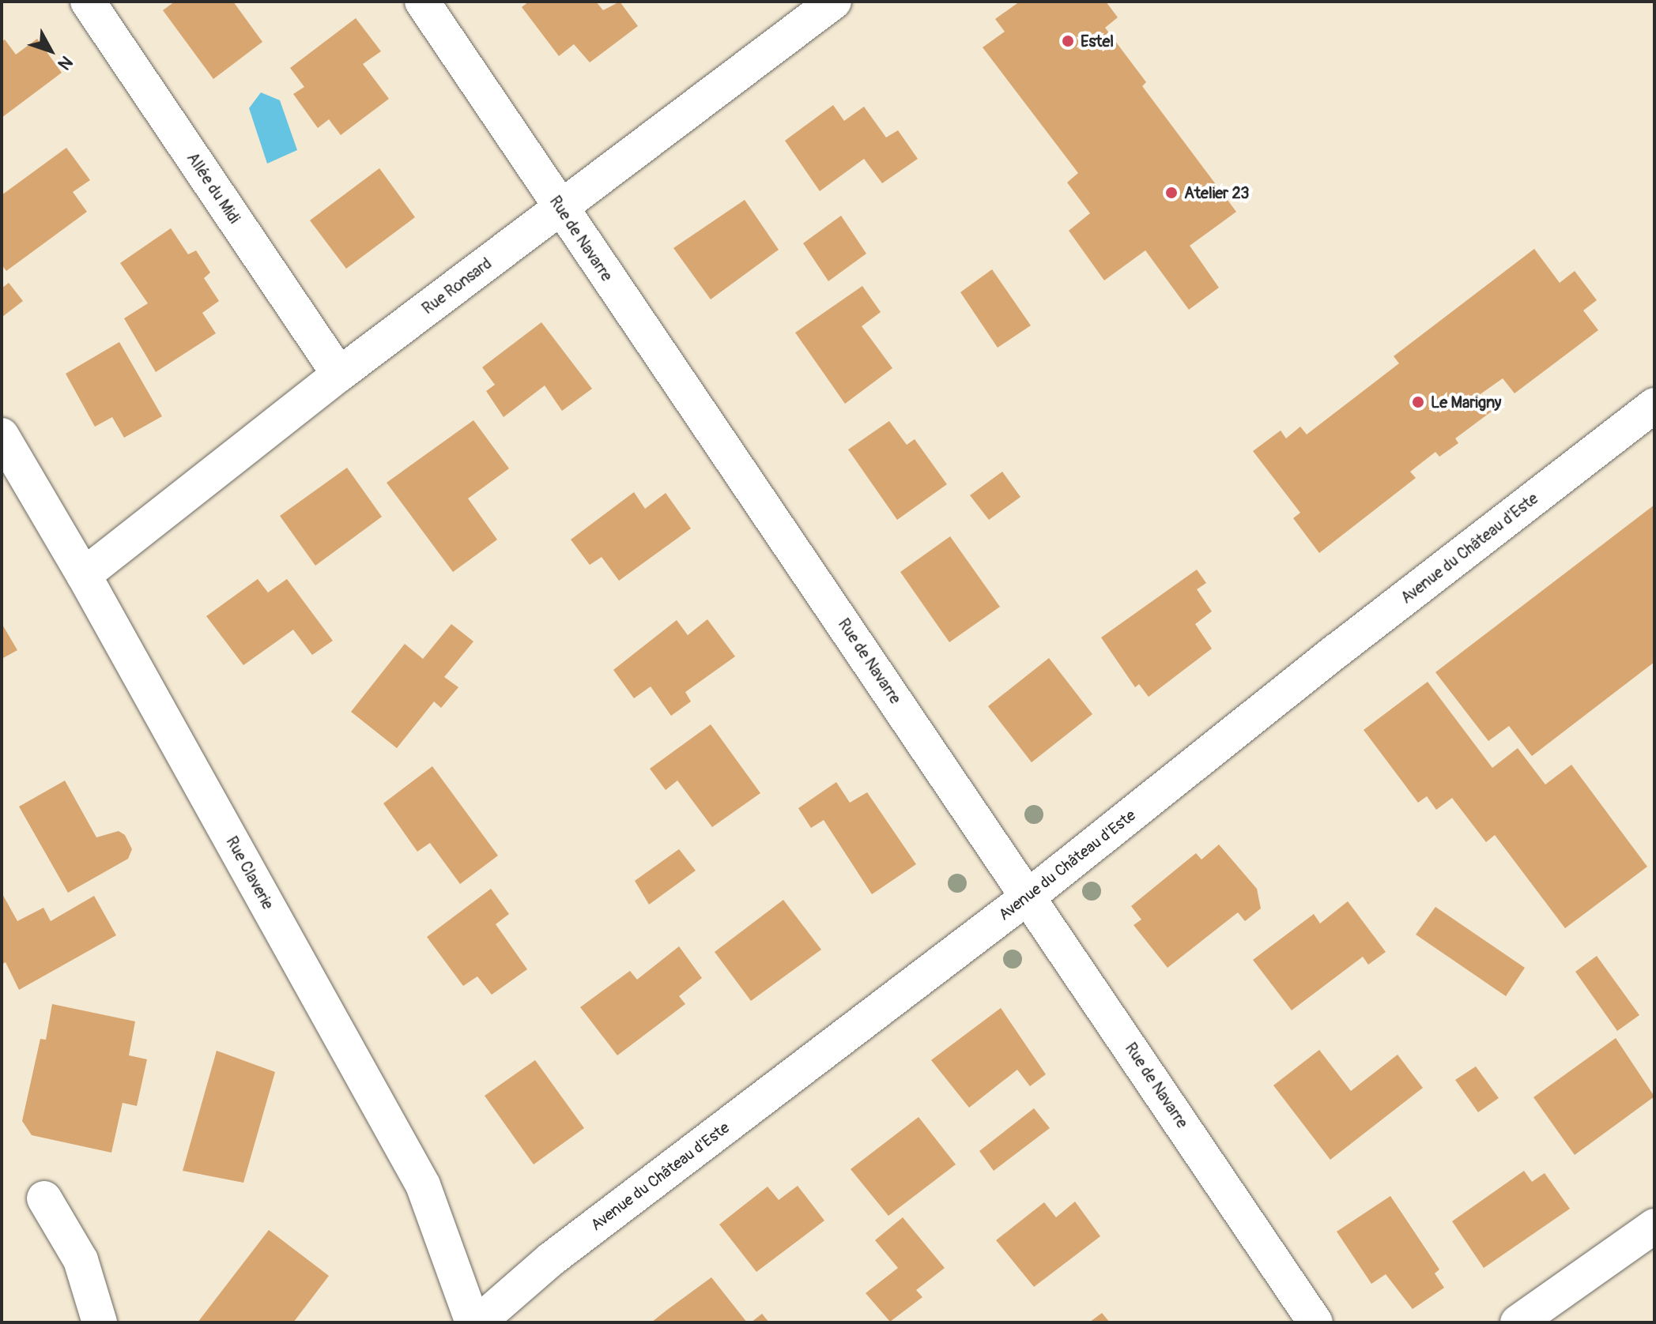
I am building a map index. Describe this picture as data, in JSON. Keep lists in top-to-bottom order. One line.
{"streets":{"street":["Allée du Midi","Rue de Navarre","Rue Ronsard","Avenue du Château d'Este","Rue Claverie"]},"crossings":[["Allée du Midi","Rue Ronsard"],["Rue de Navarre","Rue Ronsard"],["Rue de Navarre","Avenue du Château d'Este"],["Rue Ronsard","Rue Claverie"]],"places":["Estel","Atelier 23","Le Marigny"],"north":"bottom right"}
